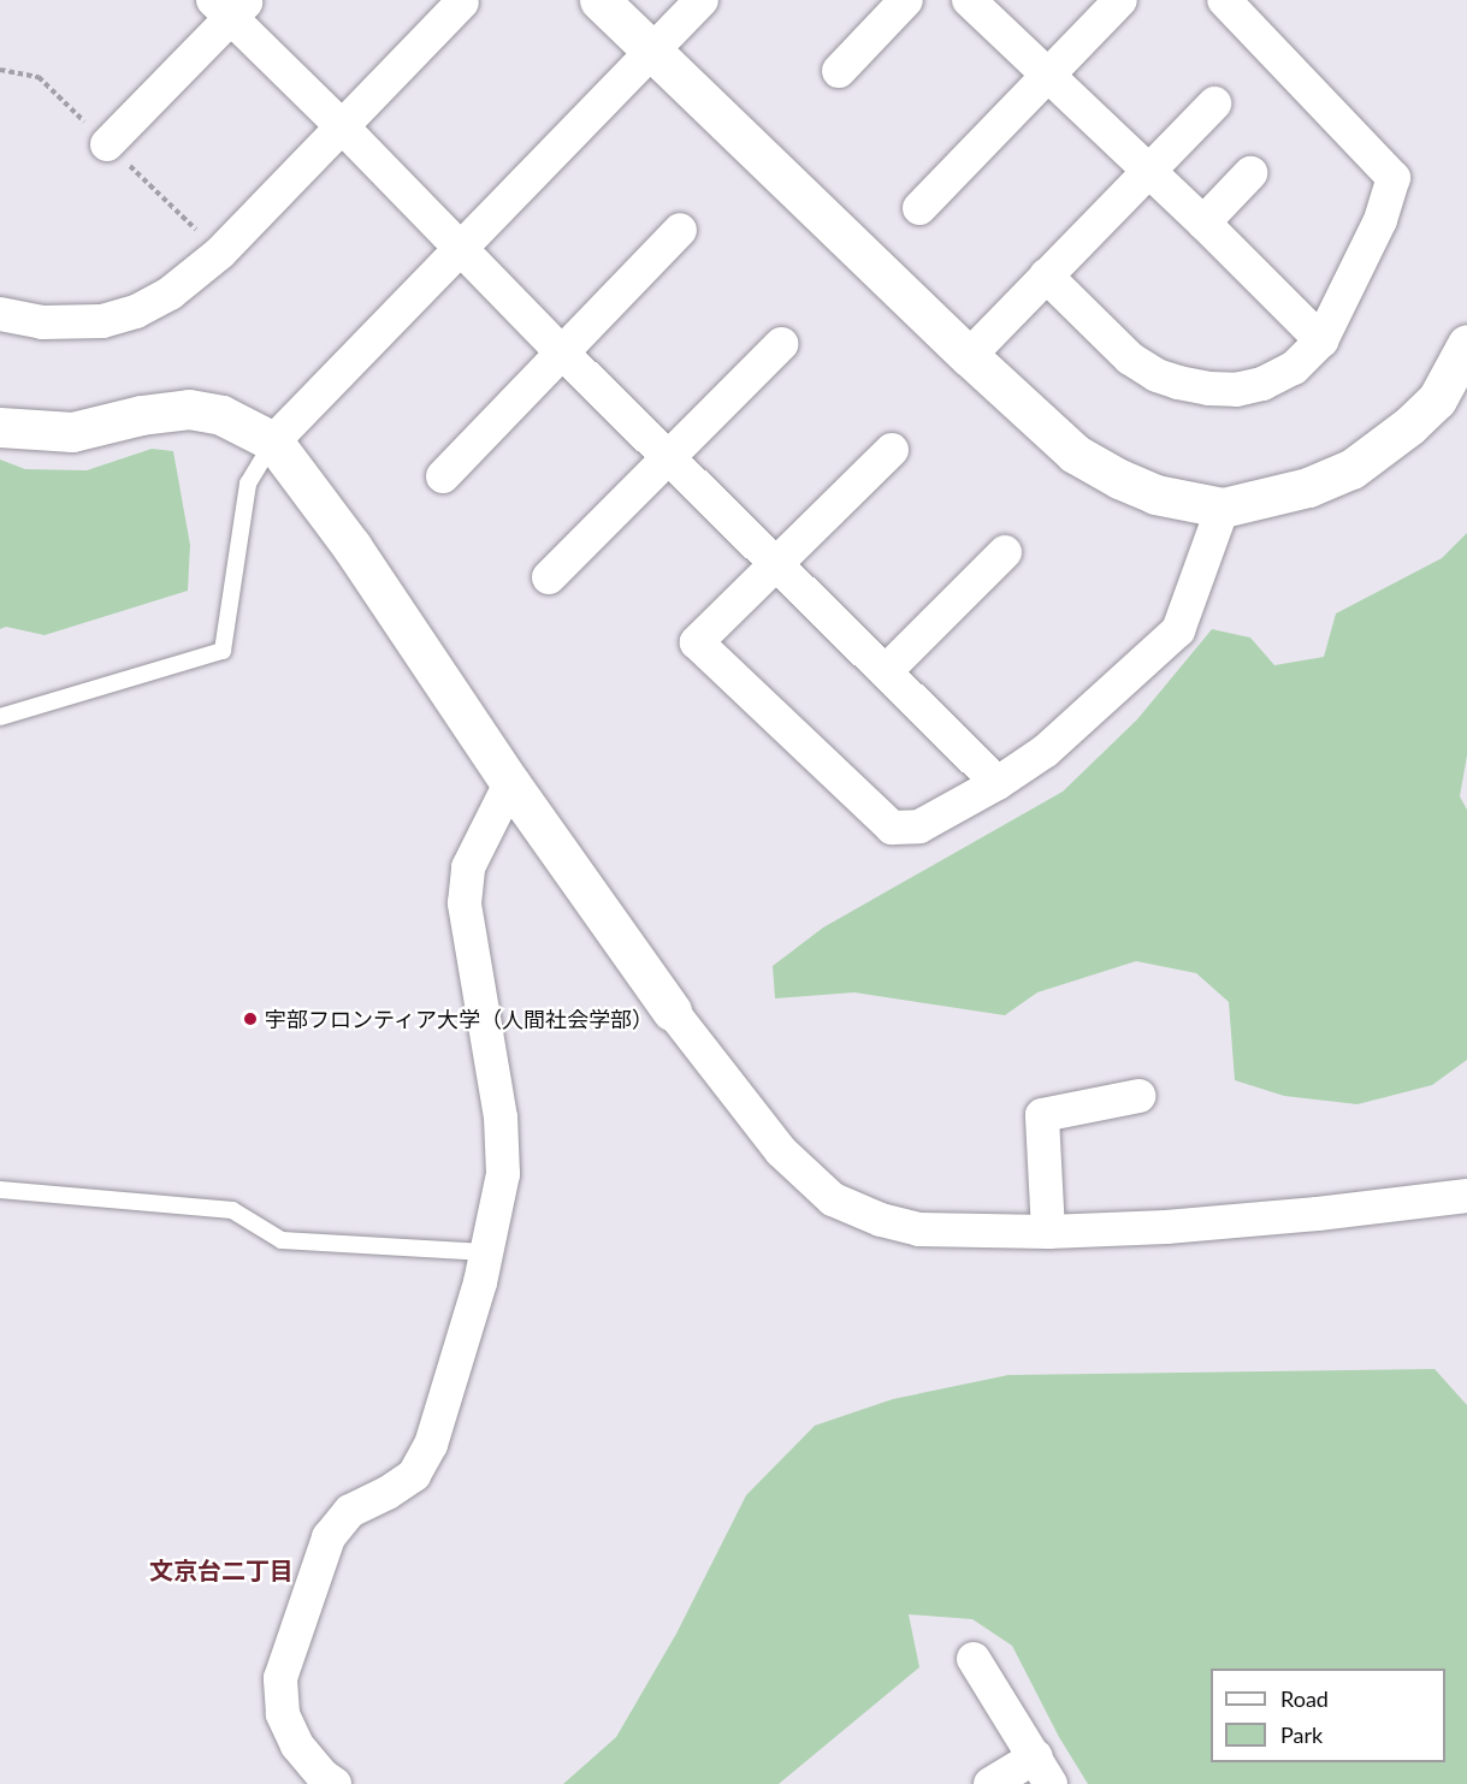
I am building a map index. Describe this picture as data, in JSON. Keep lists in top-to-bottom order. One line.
{"districts":["文京台二丁目"],"places":["宇部フロンティア大学（人間社会学部）"],"legend":["Road","Park"]}
